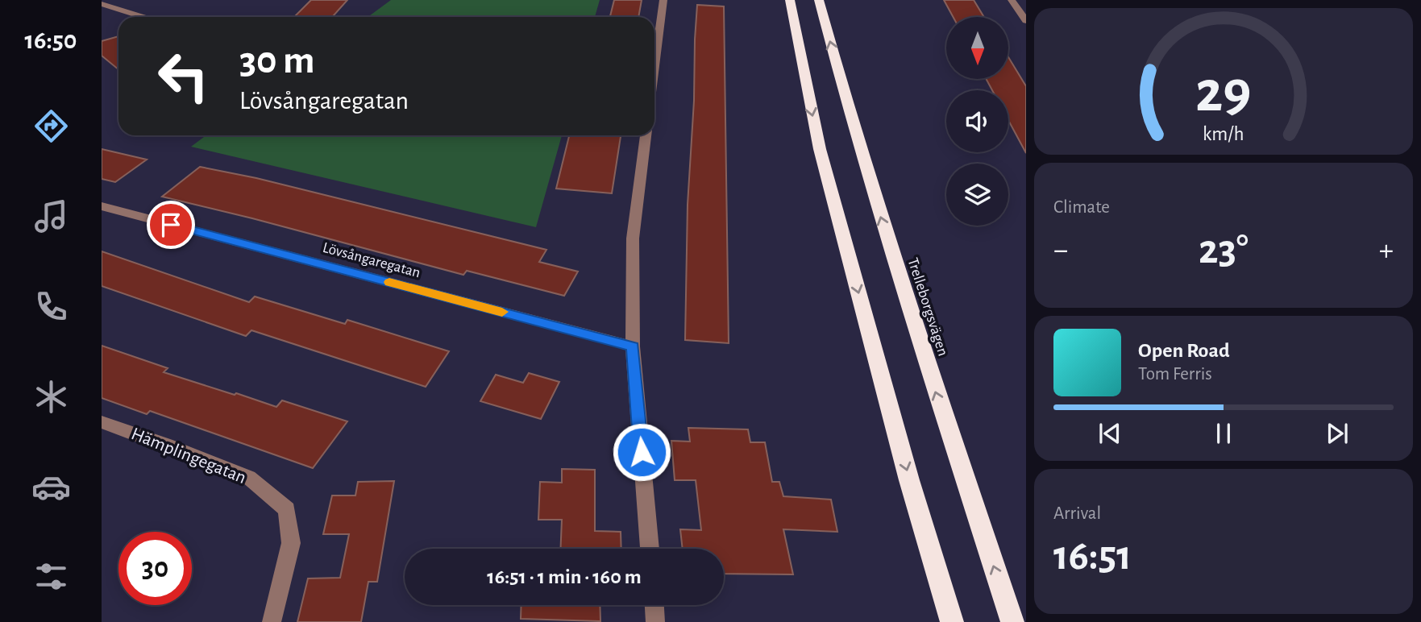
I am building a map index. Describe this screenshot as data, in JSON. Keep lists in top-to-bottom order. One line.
{"streets":{"highway":["Trelleborgsvägen"],"street":["Lövsångaregatan","Hämplingegatan"]},"north":"bottom","page":{"tabs":"16:50","turn":["30 m","Lövsångaregatan"],"tile":["Climate",["Arrival","16:51"]],"heat":["−","23°","+"],"song":["Open Road","Tom Ferris"],"limit":"30","trip":"16:51 · 1 min · 160 m","gauge":["29","km/h"]}}
